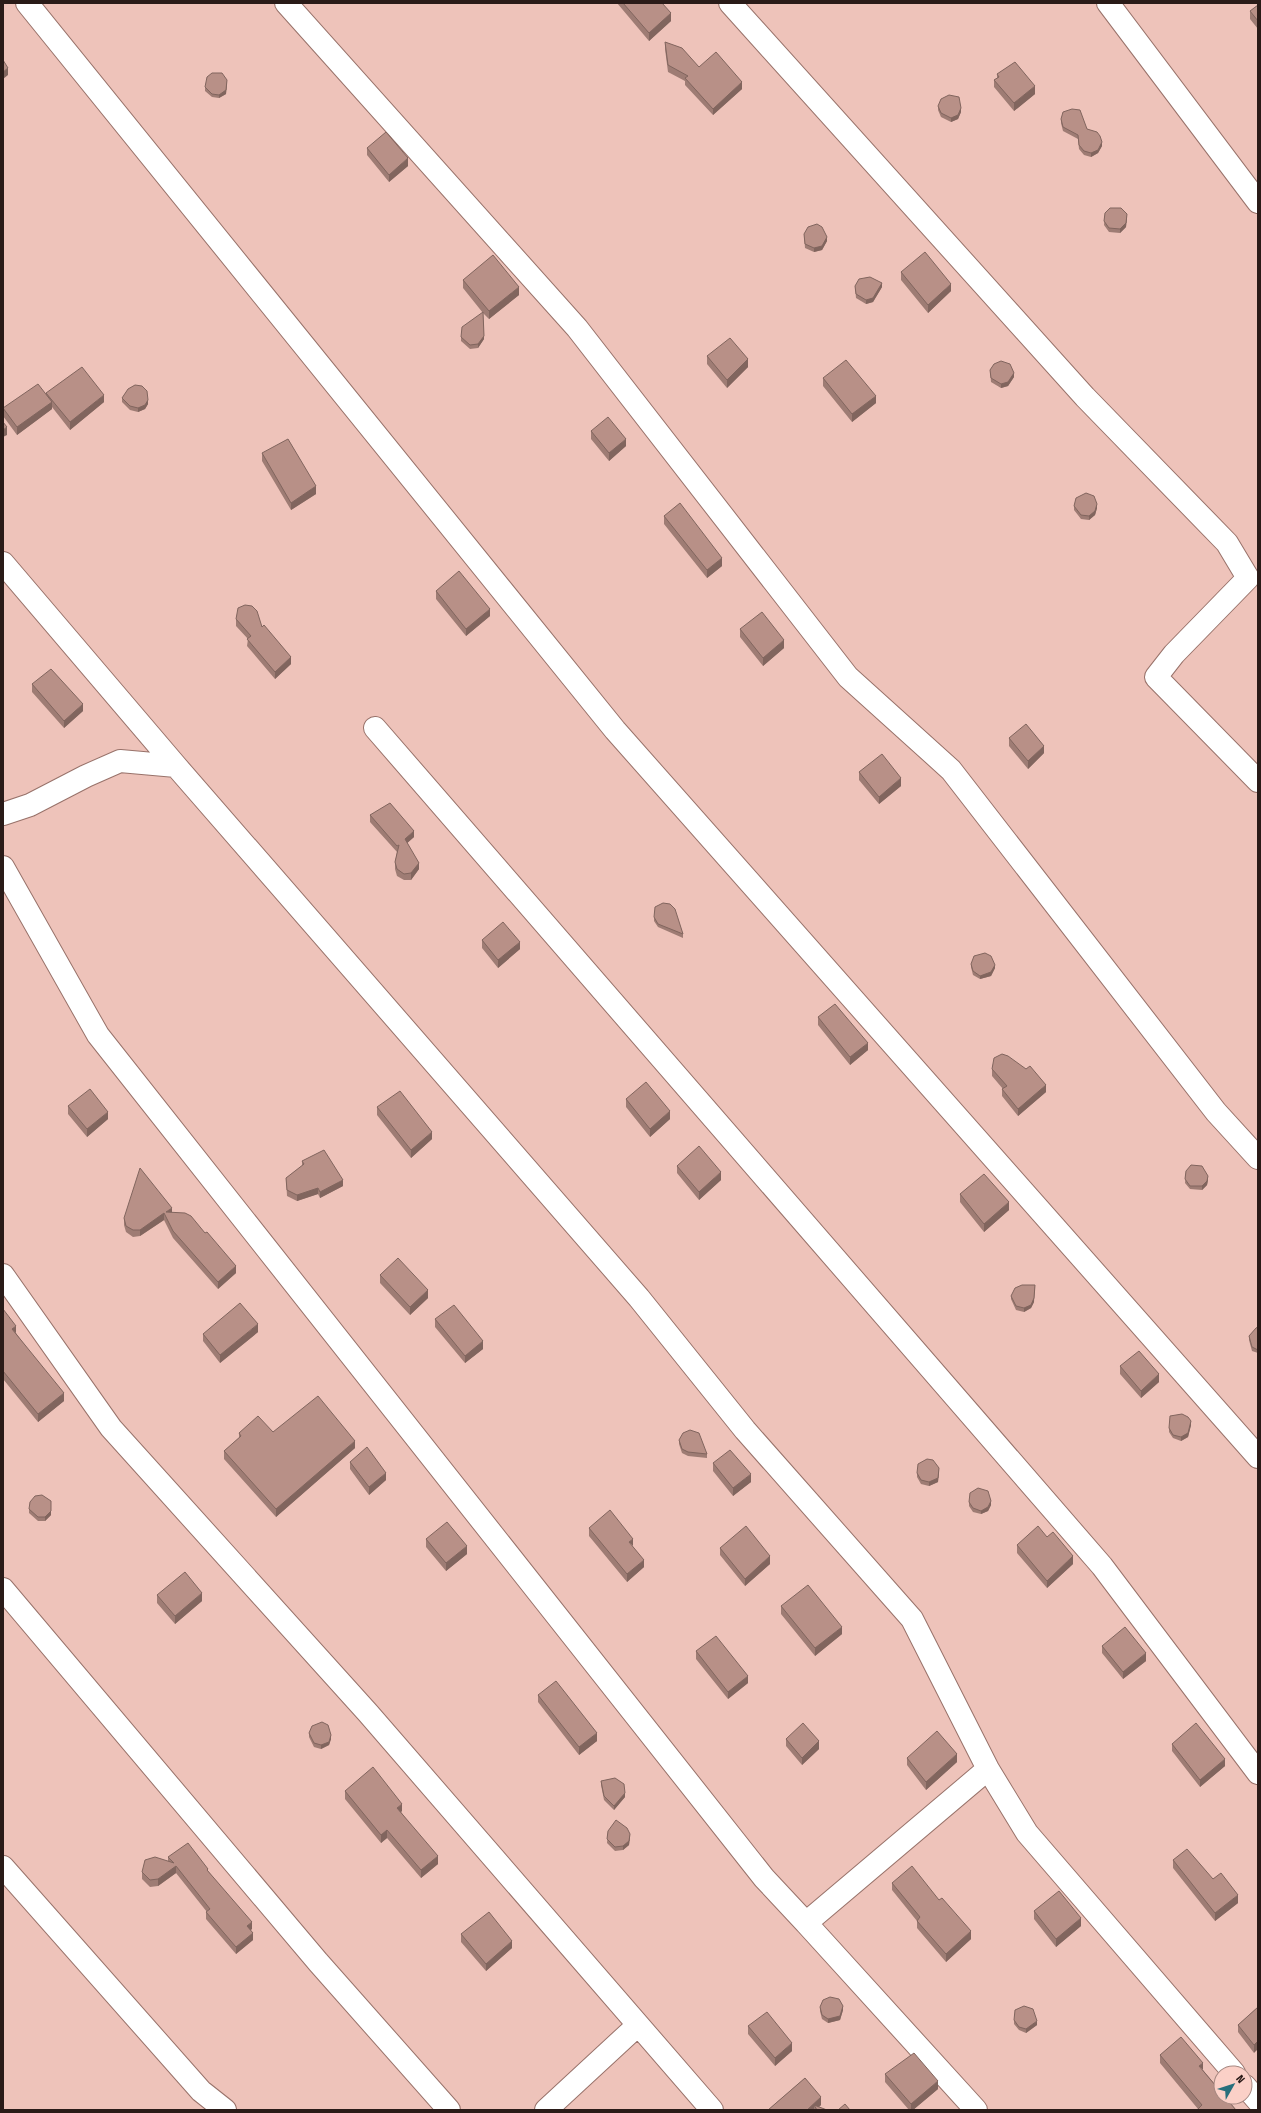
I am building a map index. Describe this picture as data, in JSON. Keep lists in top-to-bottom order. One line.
{"north":"top right"}
